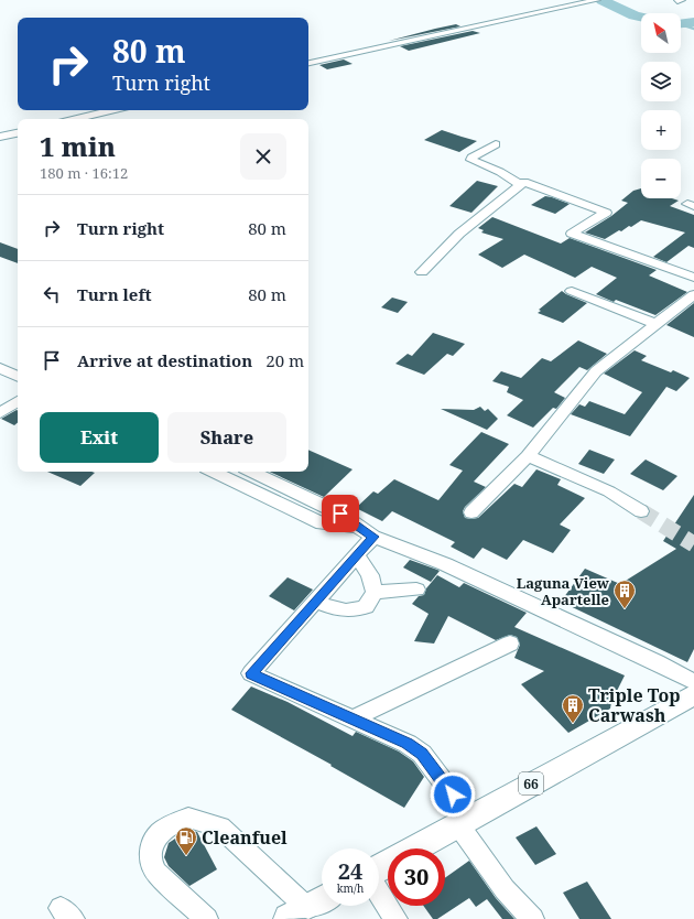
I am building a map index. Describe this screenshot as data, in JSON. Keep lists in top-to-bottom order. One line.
{"streets":{"main road":["66"]},"places":{"building":["Laguna View Apartelle","Triple Top Carwash"],"fuel station":["Cleanfuel"]},"north":"top left","page":{"map_buttons":["+","−"],"turn":["80 m","Turn right"],"heading":["1 min","180 m · 16:12"],"list":[{"name":"Turn right","value":"80 m"},{"name":"Turn left","value":"80 m"},{"name":"Arrive at destination","value":"20 m"}],"buttons":["Exit","Share"],"speed":"24 km/h","limit":"30"}}
